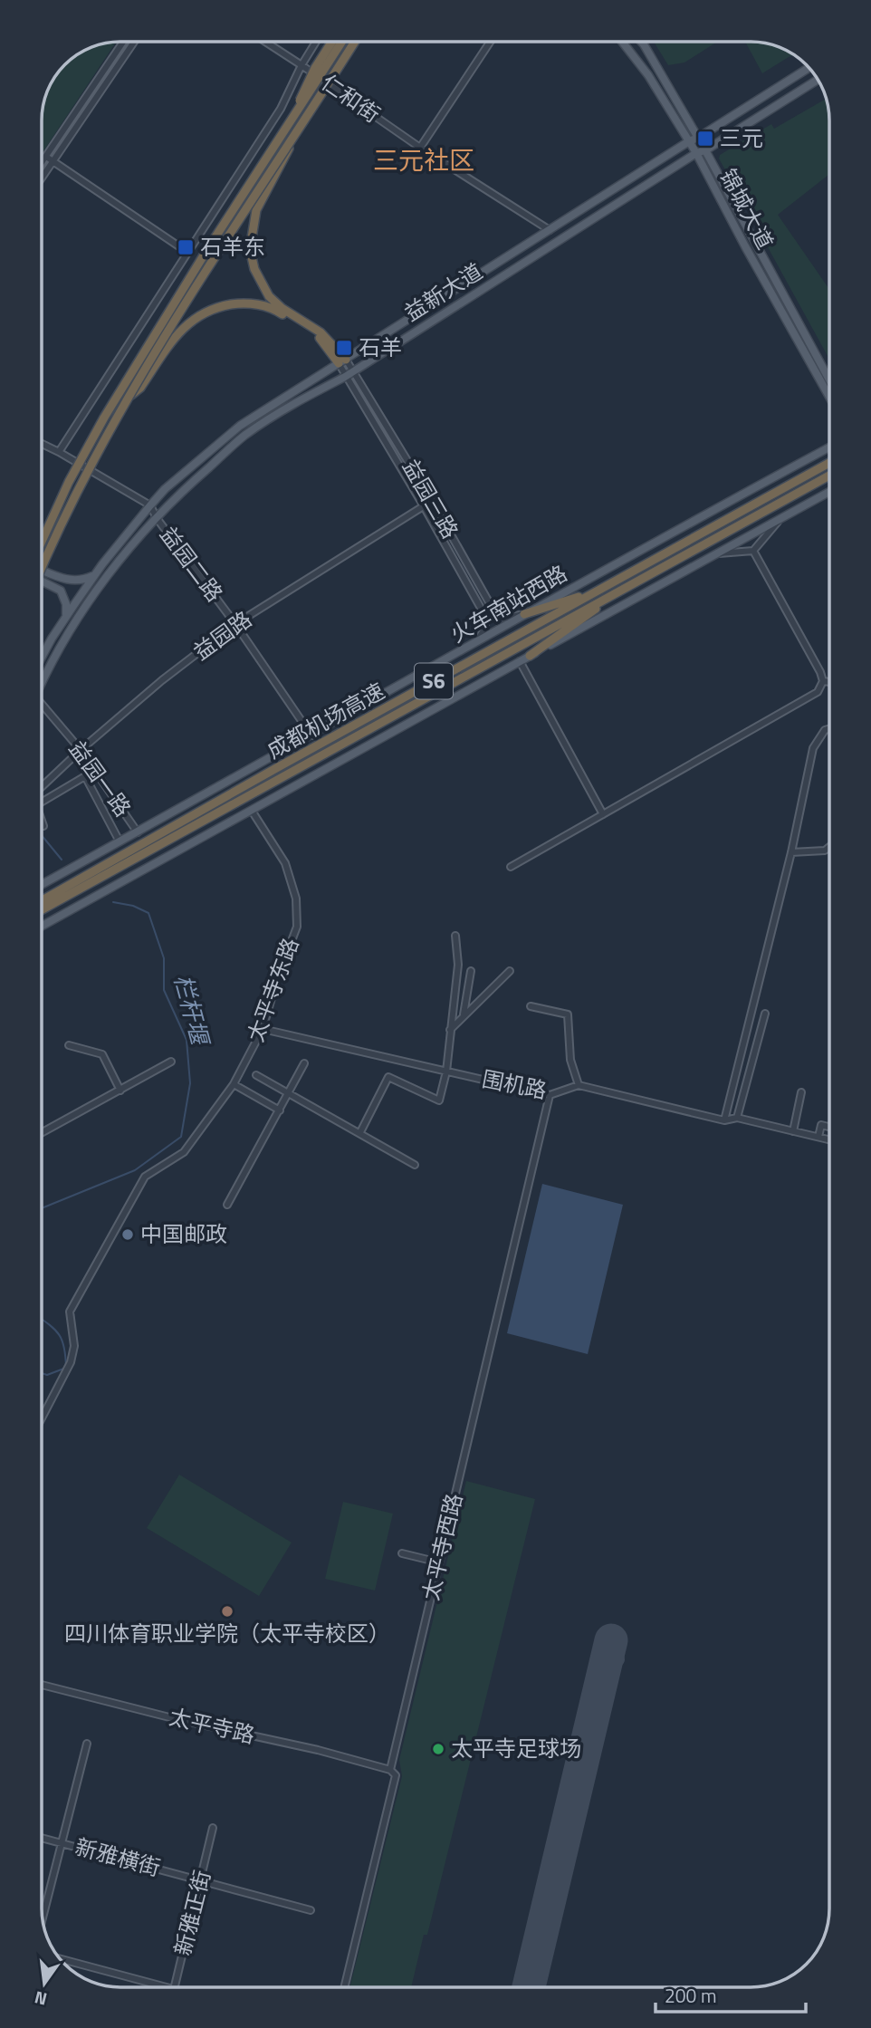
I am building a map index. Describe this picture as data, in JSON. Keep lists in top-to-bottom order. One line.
{"streets":{"highway":["S6","成都机场高速"],"main road":["锦城大道","益新大道","火车南站西路"],"street":["仁和街","益园三路","益园二路","益园路","益园一路","太平寺东路","围机路","太平寺西路","太平寺路","新雅横街","新雅正街"]},"crossings":[["仁和街","益新大道"],["锦城大道","益新大道"],["益新大道","益园三路"],["益新大道","益园二路"],["益园三路","火车南站西路"],["益园三路","益园路"],["益园二路","火车南站西路"],["益园二路","益园路"],["火车南站西路","益园一路"],["益园路","益园一路"],["太平寺东路","围机路"],["围机路","太平寺西路"],["太平寺西路","太平寺路"],["新雅横街","新雅正街"]],"districts":["三元社区"],"water":["栏杆堰"],"places":{"transit":["三元","石羊东","石羊"],"other":["中国邮政","四川体育职业学院（太平寺校区）","太平寺足球场"]},"scale_bar":"200 m","north":"bottom"}
